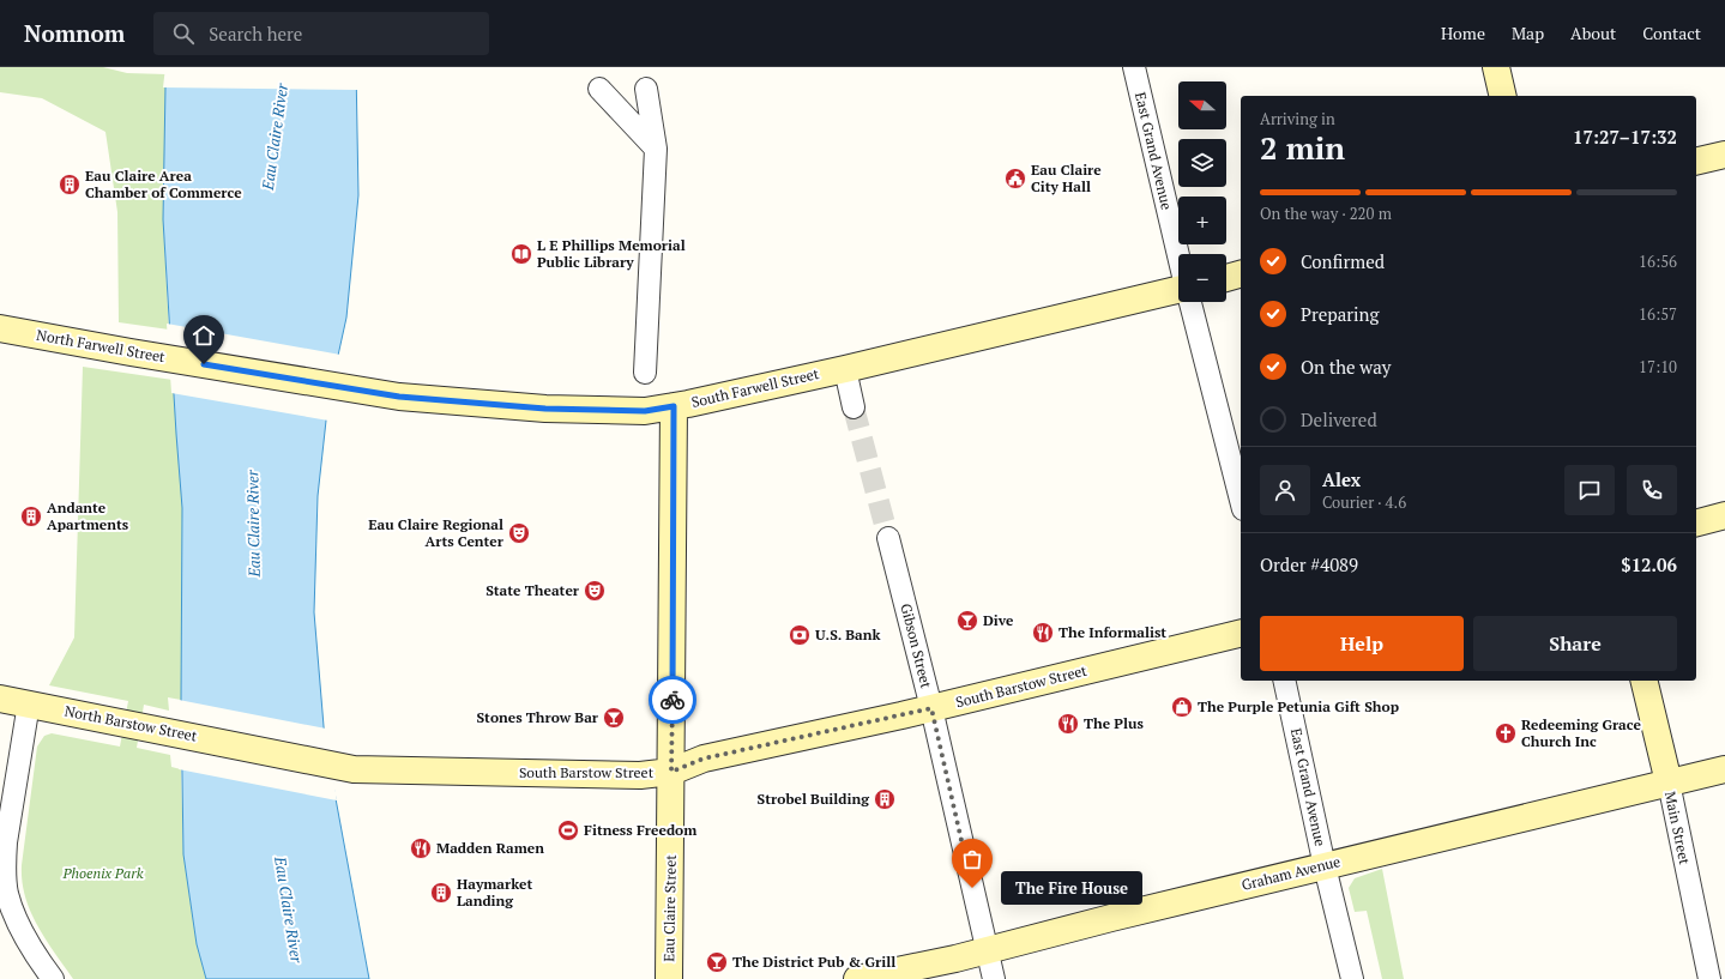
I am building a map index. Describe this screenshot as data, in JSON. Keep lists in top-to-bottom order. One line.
{"streets":{"street":["East Grand Avenue","North Farwell Street","South Farwell Street","Gibson Street","South Barstow Street","North Barstow Street","Main Street","Graham Avenue","Eau Claire Street"]},"crossings":[["East Grand Avenue","Graham Avenue"],["North Farwell Street","South Farwell Street"],["South Farwell Street","Eau Claire Street"],["Gibson Street","South Barstow Street"],["Gibson Street","Graham Avenue"],["South Barstow Street","North Barstow Street"],["South Barstow Street","Eau Claire Street"],["Main Street","Graham Avenue"]],"water":["Eau Claire River"],"parks":["Phoenix Park"],"places":{"public building":["Eau Claire City Hall"],"building":["Eau Claire Area Chamber of Commerce","Andante Apartments","Strobel Building","Haymarket Landing"],"library":["L E Phillips Memorial Public Library"],"theatre":["Eau Claire Regional Arts Center","State Theater"],"bar":["Dive","Stones Throw Bar","The District Pub & Grill"],"restaurant":["The Informalist","The Plus","Madden Ramen"],"bank":["U.S. Bank"],"shop":["The Purple Petunia Gift Shop"],"church":["Redeeming Grace Church Inc"],"sports":["Fitness Freedom"],"other":["The Fire House"]},"north":"left","page":{"header":"Nomnom","search":"Search here","nav":["Home","Map","About","Contact"],"map_buttons":["+","−"],"heading":["2 min","Arriving in","17:27–17:32"],"panel":["Alex","Courier · 4.6","Order #4089","$12.06"],"bar":"On the way · 220 m","list":[["Confirmed","16:56"],["Preparing","16:57"],["On the way","17:10"],"Delivered"],"buttons":["Help","Share"],"bubble":"The Fire House"}}
